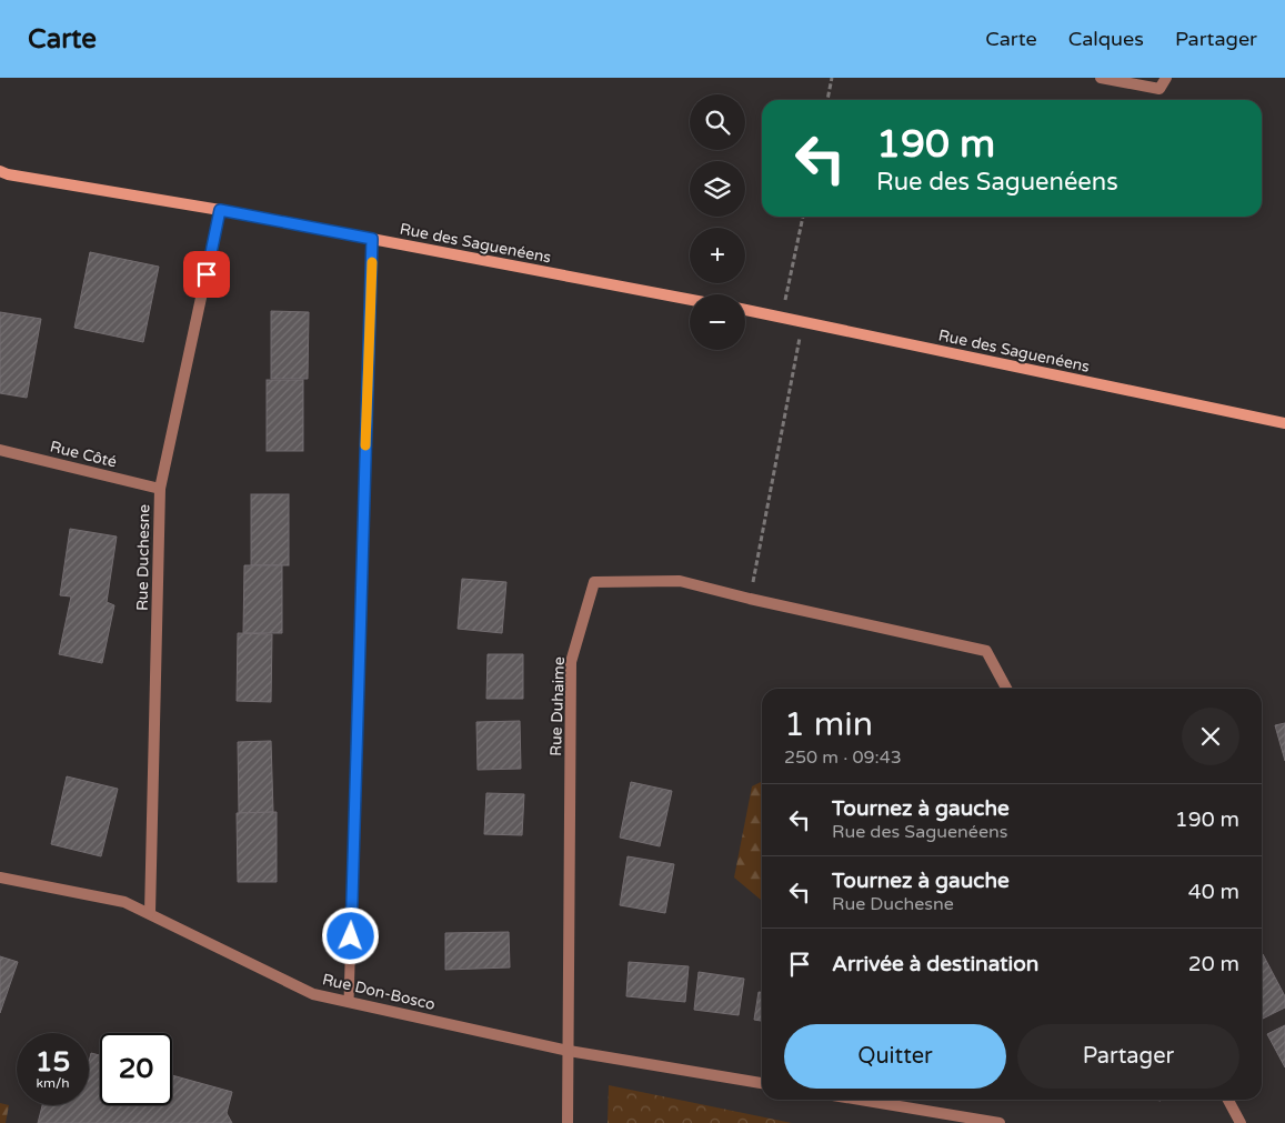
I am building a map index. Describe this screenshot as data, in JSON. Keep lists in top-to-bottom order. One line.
{"streets":{"street":["Rue des Saguenéens","Rue Côté","Rue Duchesne","Rue Duhaime","Rue Don-Bosco"]},"crossings":[["Rue des Saguenéens","Rue Duchesne"],["Rue Côté","Rue Duchesne"],["Rue Duchesne","Rue Don-Bosco"],["Rue Duhaime","Rue Don-Bosco"]],"page":{"header":"Carte","nav":["Carte","Calques","Partager"],"map_buttons":["+","−"],"turn":["190 m","Rue des Saguenéens"],"heading":["1 min","250 m · 09:43"],"list":[{"name":"Tournez à gauche","note":"Rue des Saguenéens","value":"190 m"},{"name":"Tournez à gauche","note":"Rue Duchesne","value":"40 m"},{"name":"Arrivée à destination","value":"20 m"}],"buttons":["Quitter","Partager"],"speed":"15 km/h","limit":"20"}}
